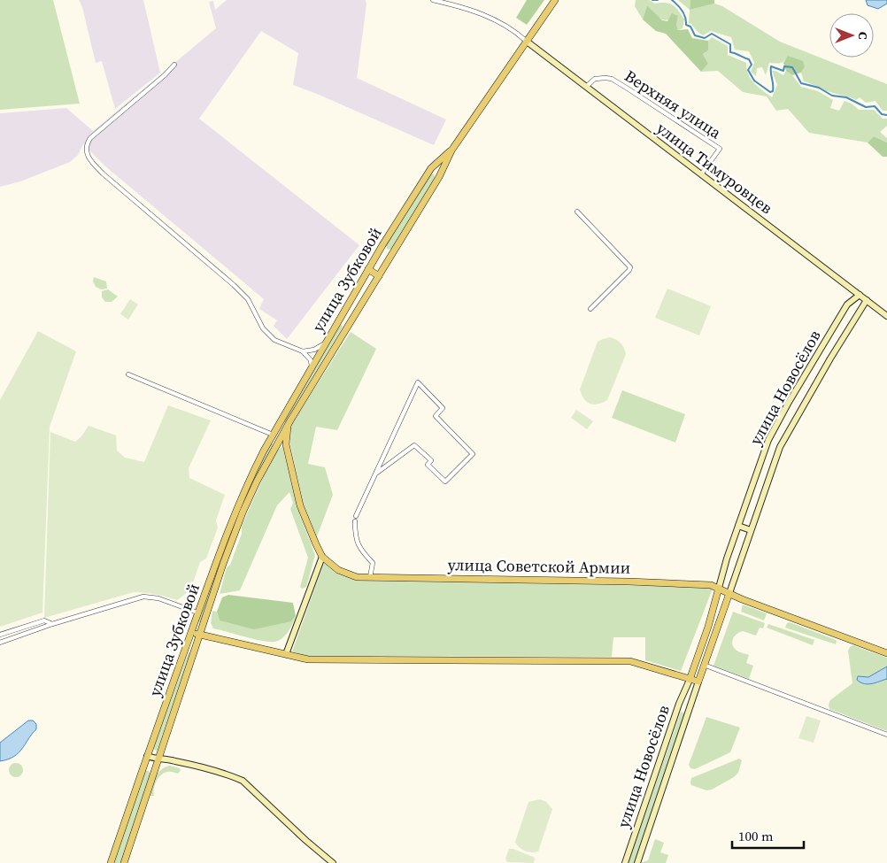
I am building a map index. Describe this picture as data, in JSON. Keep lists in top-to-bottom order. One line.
{"streets":{"main road":["улица Зубковой","улица Новосёлов","улица Советской Армии"],"street":["Верхняя улица","улица Тимуровцев"]},"crossings":[["Верхняя улица","улица Тимуровцев"],["улица Тимуровцев","улица Зубковой"],["улица Тимуровцев","улица Новосёлов"],["улица Зубковой","улица Советской Армии"],["улица Новосёлов","улица Советской Армии"]],"scale_bar":"100 m","north":"right"}
